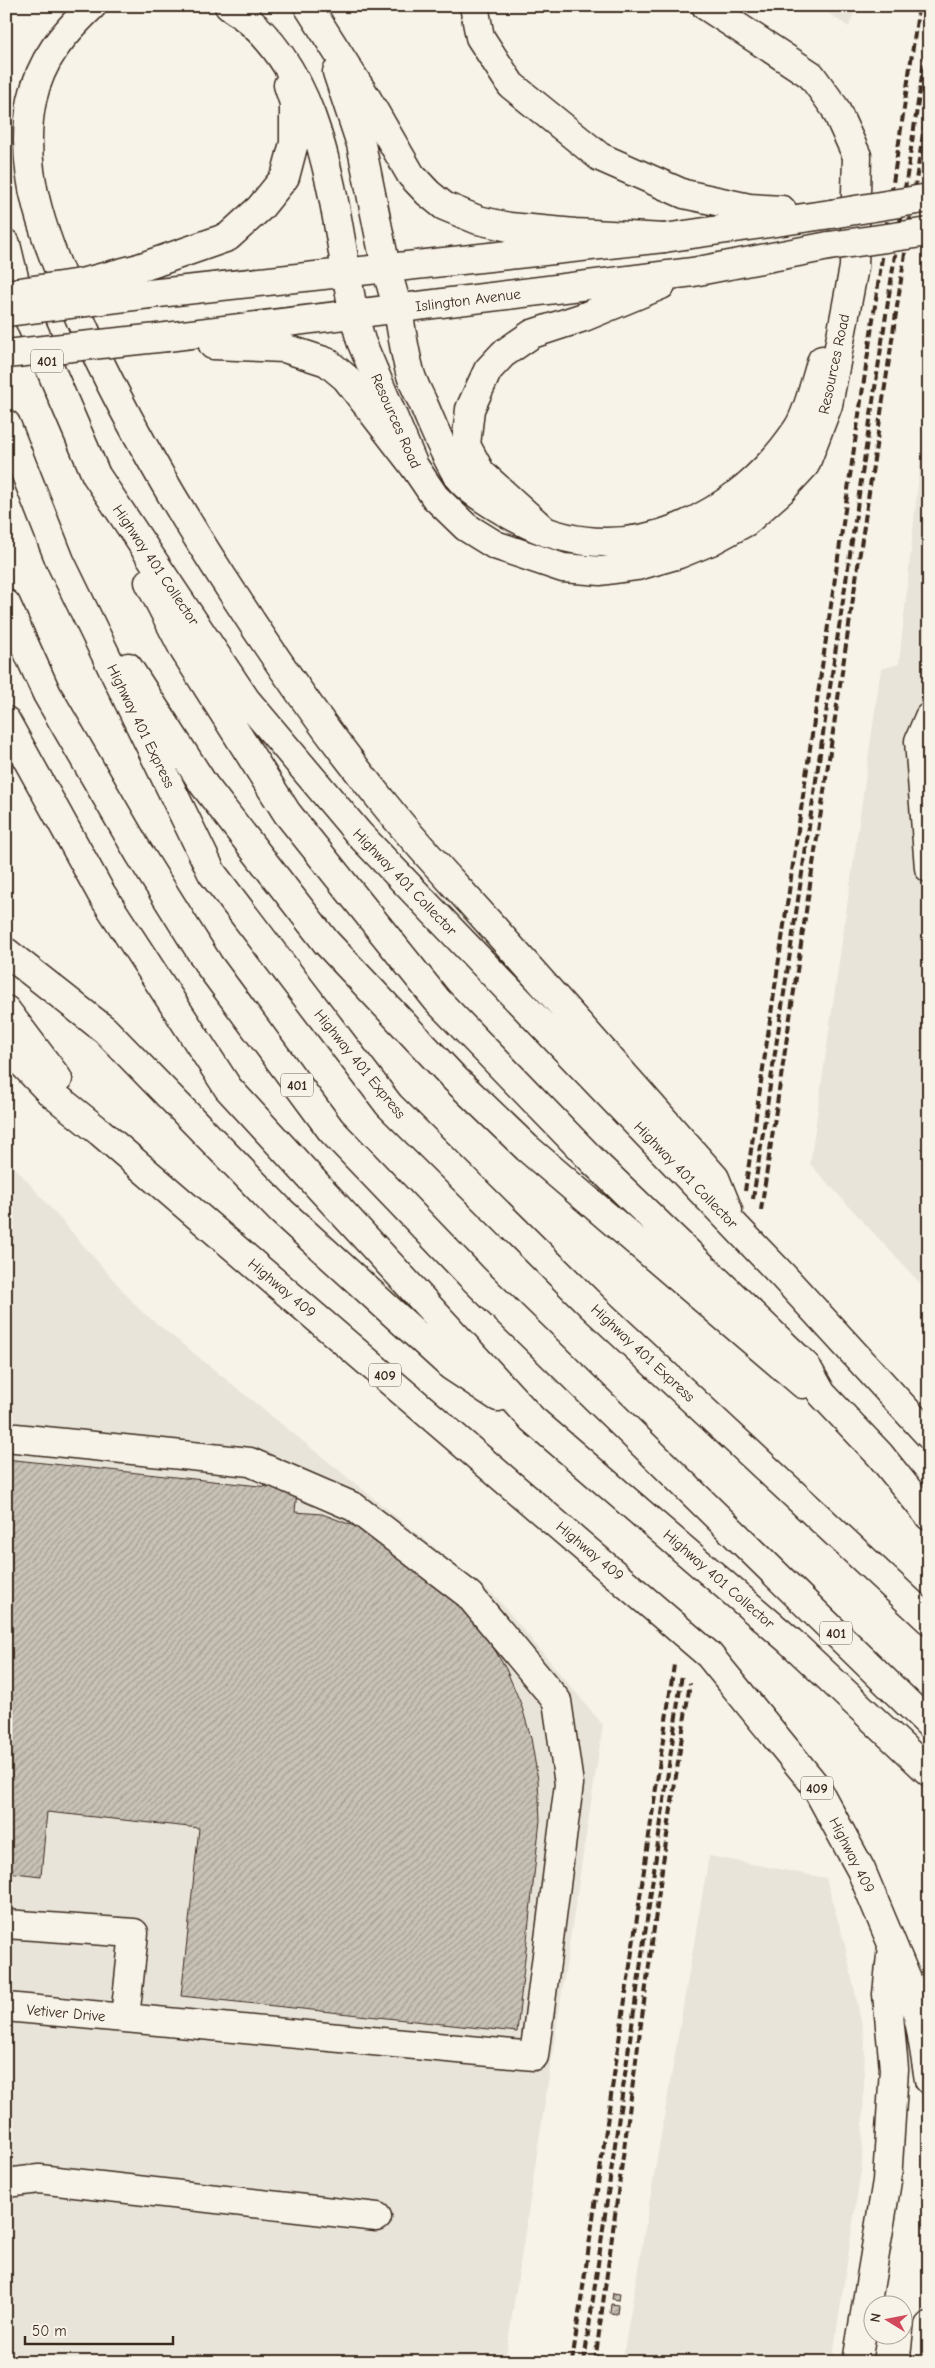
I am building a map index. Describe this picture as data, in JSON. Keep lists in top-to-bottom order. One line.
{"streets":{"main road":["Islington Avenue","401","Resources Road","Highway 401 Collector","Highway 401 Express","Highway 409","409","Vetiver Drive"]},"crossings":[["Islington Avenue","Resources Road"]],"scale_bar":"50 m","north":"left"}
